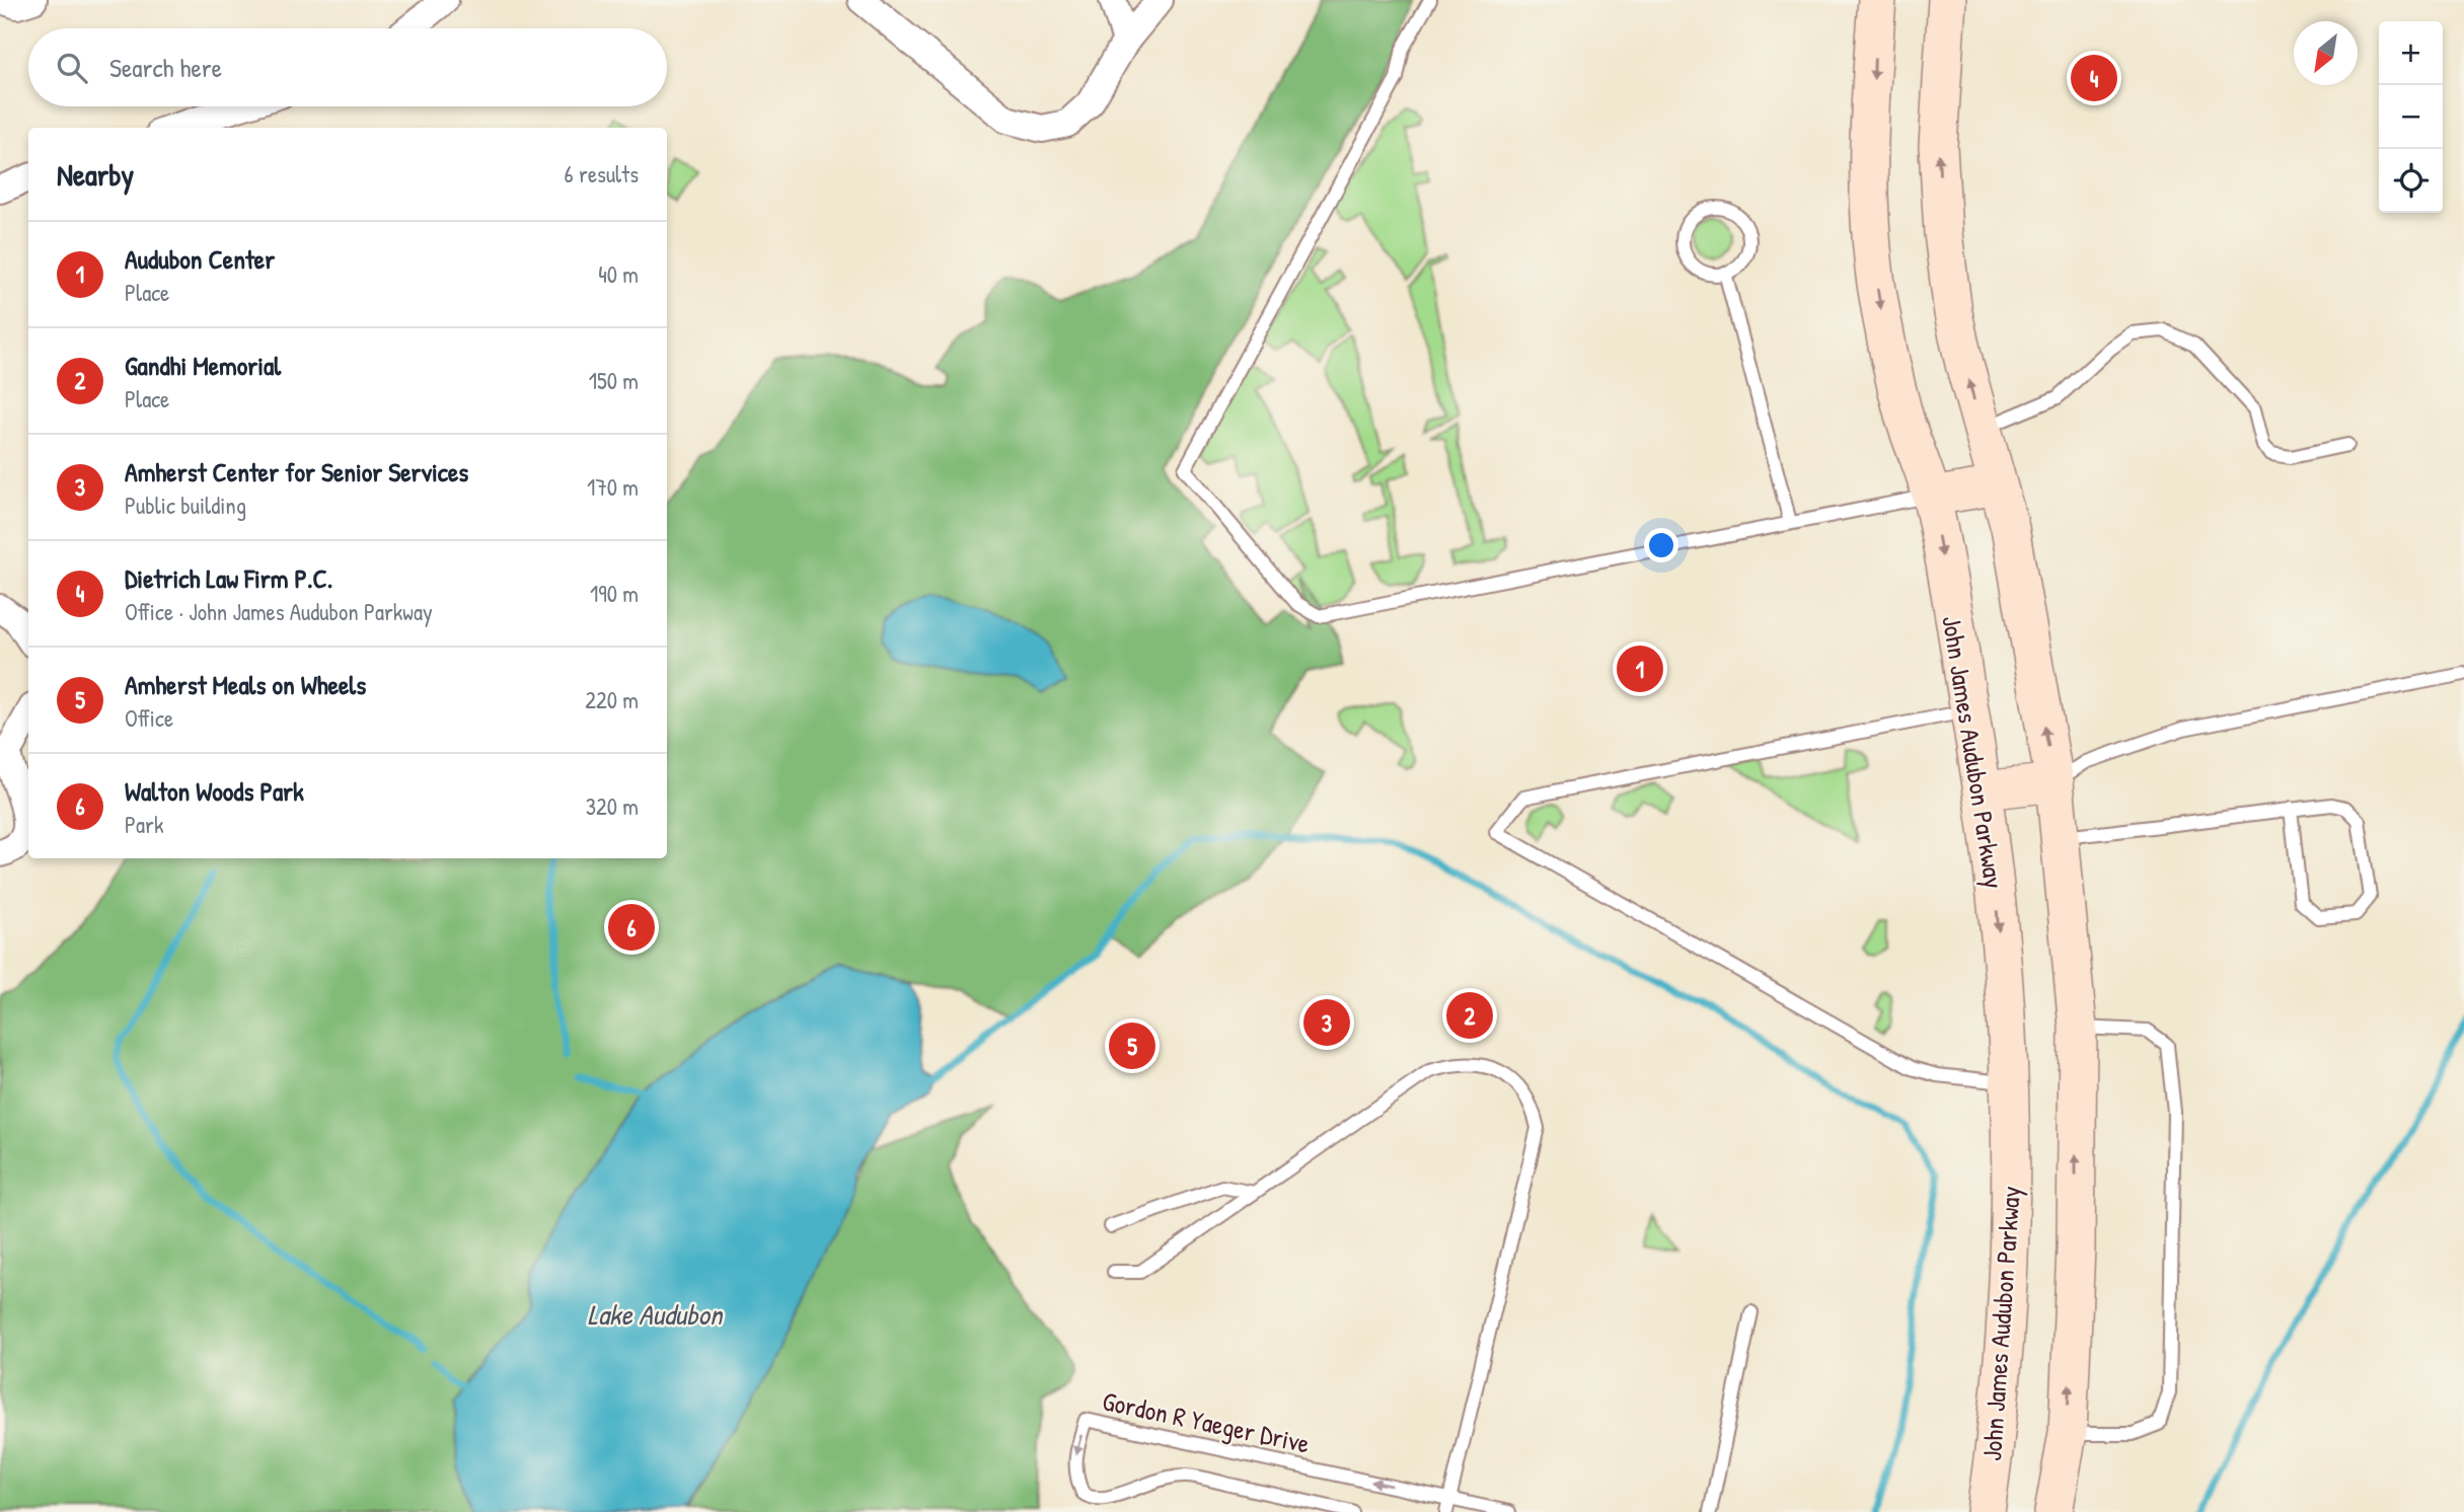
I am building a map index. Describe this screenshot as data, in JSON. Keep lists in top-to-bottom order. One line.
{"streets":{"main road":["John James Audubon Parkway"],"lane":["Gordon R Yaeger Drive"]},"water":["Lake Audubon"],"north":"bottom left","page":{"map_buttons":["+","−"],"search":"Search here","pins":["4","1","6","2","3","5"],"heading":["Nearby","6 results"],"list":[{"mark":"1","name":"Audubon Center","note":"Place","value":"40 m"},{"mark":"2","name":"Gandhi Memorial","note":"Place","value":"150 m"},{"mark":"3","name":"Amherst Center for Senior Services","note":"Public building","value":"170 m"},{"mark":"4","name":"Dietrich Law Firm P.C.","note":"Office · John James Audubon Parkway","value":"190 m"},{"mark":"5","name":"Amherst Meals on Wheels","note":"Office","value":"220 m"},{"mark":"6","name":"Walton Woods Park","note":"Park","value":"320 m"}]}}
